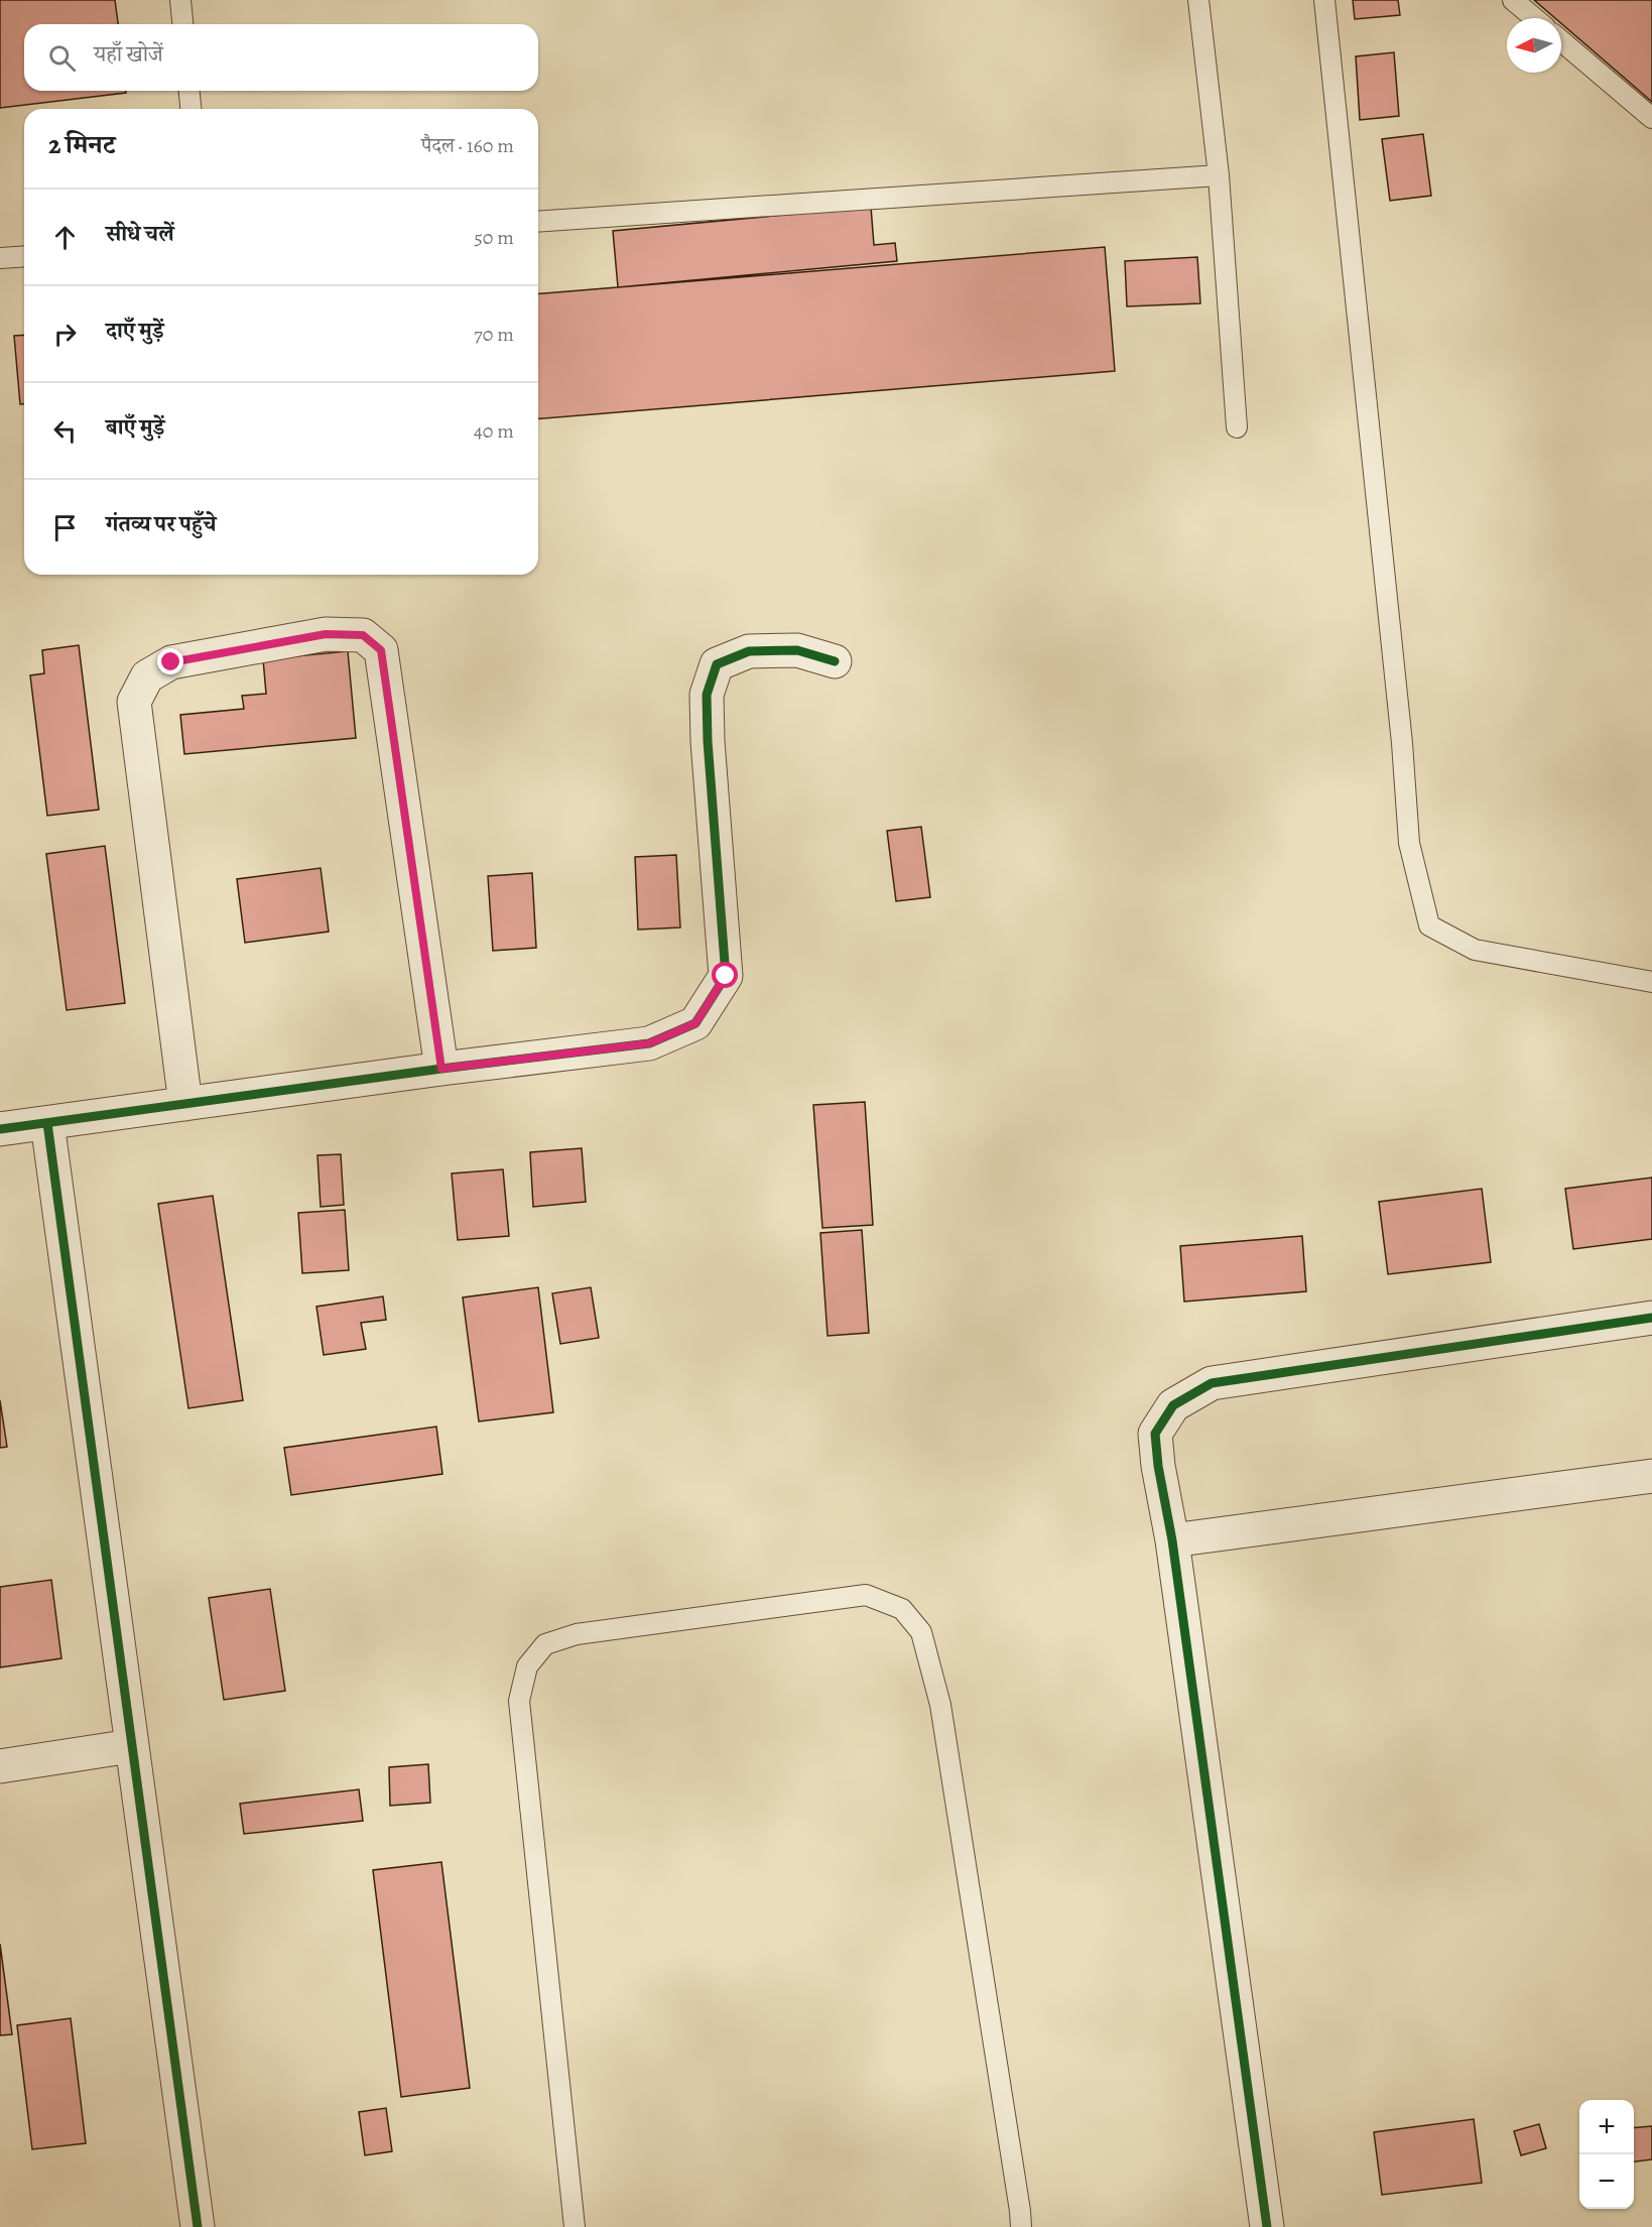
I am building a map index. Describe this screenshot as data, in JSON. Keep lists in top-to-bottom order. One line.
{"north":"left","page":{"search":"यहाँ खोजें","heading":["2 मिनट","पैदल · 160 m"],"list":[["सीधे चलें","50 m"],["दाएँ मुड़ें","70 m"],["बाएँ मुड़ें","40 m"],"गंतव्य पर पहुँचे"],"map_buttons":["+","−"]}}
